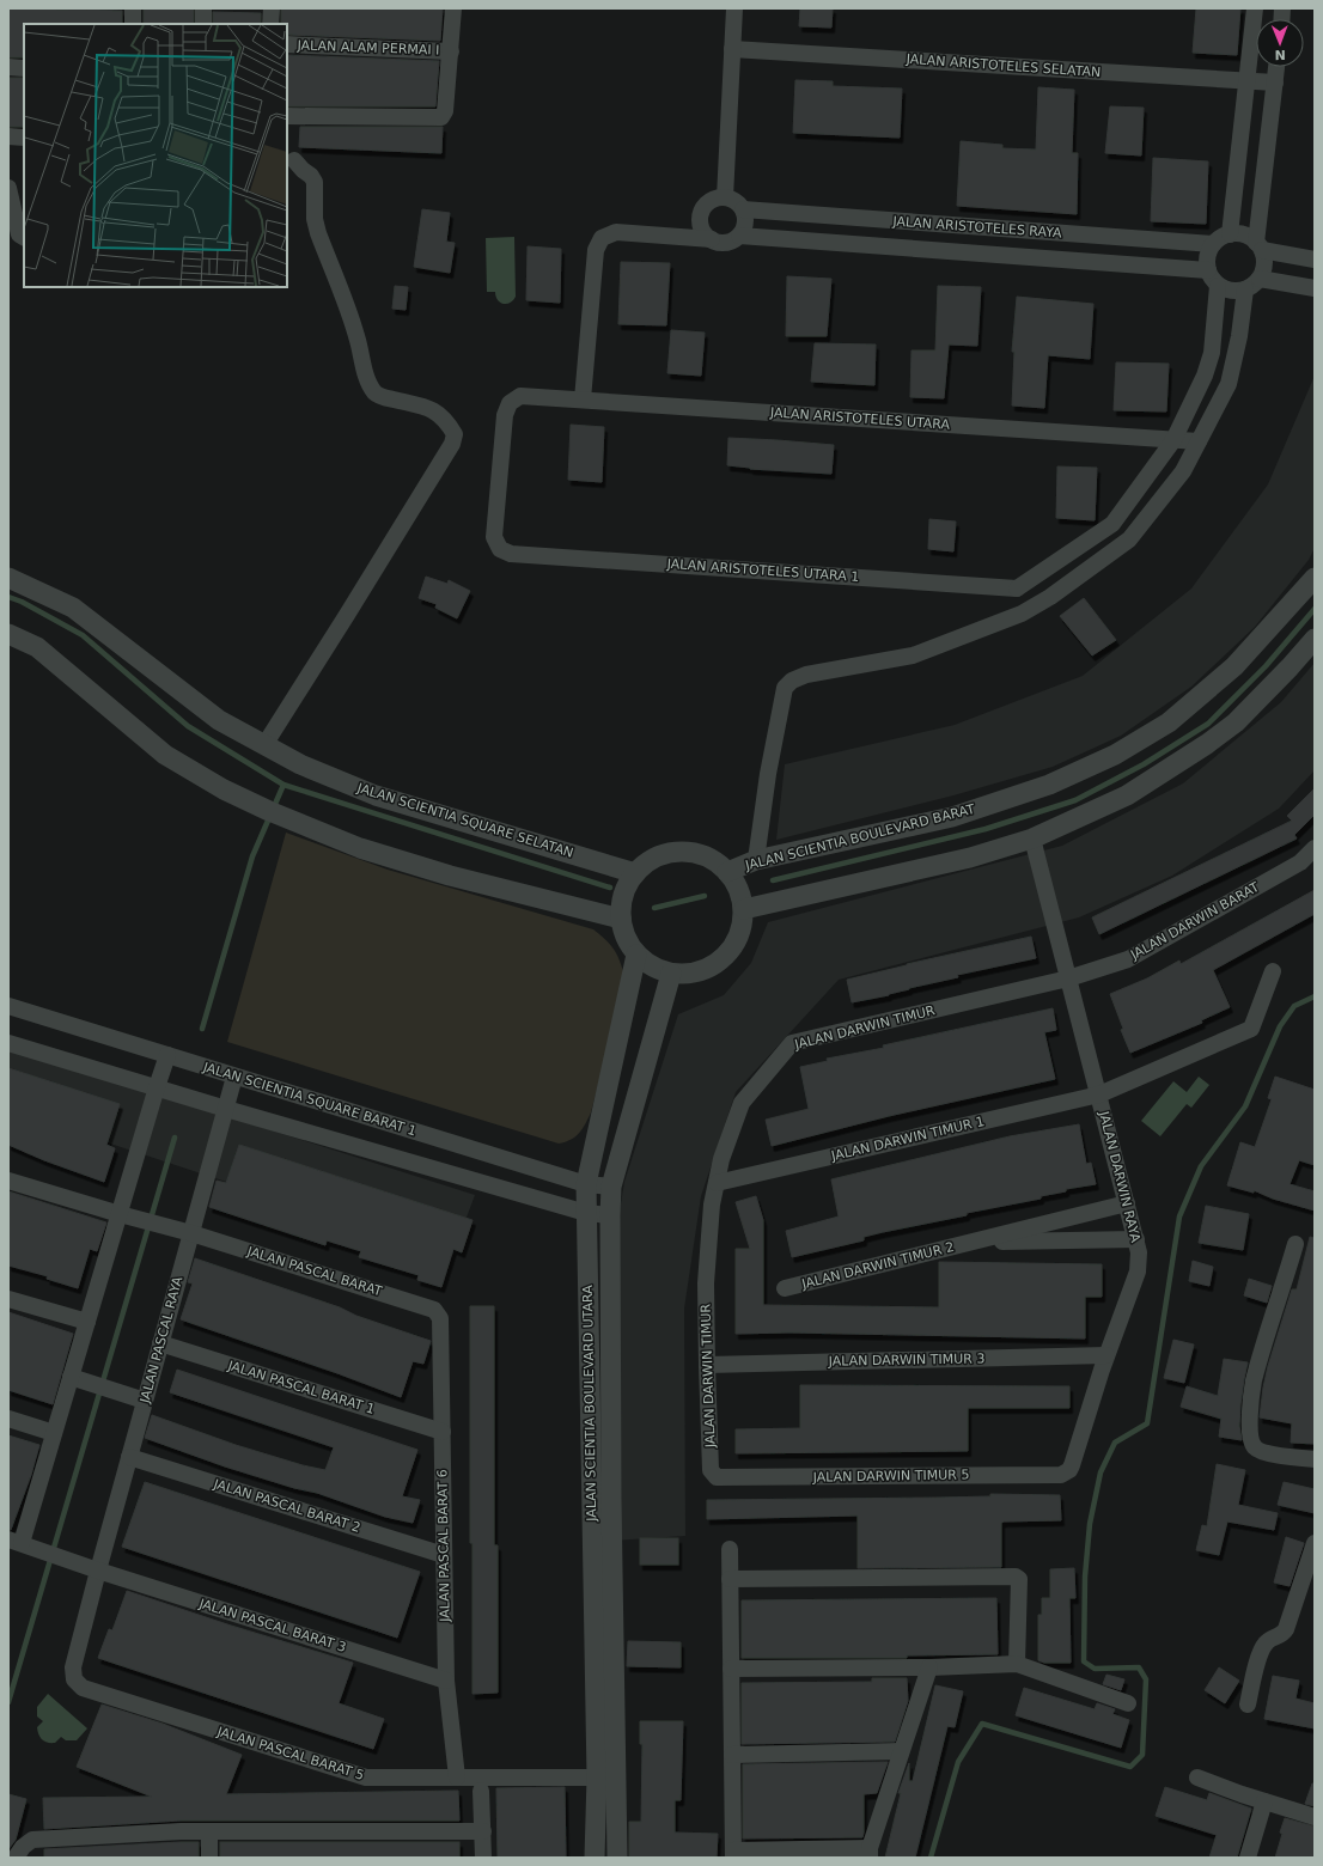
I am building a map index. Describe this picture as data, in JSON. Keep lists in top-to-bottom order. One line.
{"streets":{"street":["JALAN ALAM PERMAI I","JALAN ARISTOTELES SELATAN","JALAN ARISTOTELES RAYA","JALAN ARISTOTELES UTARA","JALAN ARISTOTELES UTARA 1","JALAN SCIENTIA SQUARE SELATAN","JALAN SCIENTIA BOULEVARD BARAT","JALAN DARWIN BARAT","JALAN DARWIN TIMUR","JALAN SCIENTIA SQUARE BARAT 1","JALAN DARWIN TIMUR 1","JALAN DARWIN RAYA","JALAN DARWIN TIMUR 2","JALAN PASCAL BARAT","JALAN PASCAL RAYA","JALAN DARWIN TIMUR 3","JALAN PASCAL BARAT 1","JALAN SCIENTIA BOULEVARD UTARA","JALAN DARWIN TIMUR 5","JALAN PASCAL BARAT 2","JALAN PASCAL BARAT 6","JALAN PASCAL BARAT 3","JALAN PASCAL BARAT 5"]},"crossings":[["JALAN ARISTOTELES RAYA","JALAN ARISTOTELES UTARA"],["JALAN ARISTOTELES UTARA","JALAN ARISTOTELES UTARA 1"],["JALAN SCIENTIA SQUARE SELATAN","JALAN SCIENTIA BOULEVARD BARAT"],["JALAN SCIENTIA SQUARE SELATAN","JALAN SCIENTIA BOULEVARD UTARA"],["JALAN SCIENTIA BOULEVARD BARAT","JALAN SCIENTIA BOULEVARD UTARA"],["JALAN DARWIN BARAT","JALAN DARWIN TIMUR"],["JALAN DARWIN BARAT","JALAN DARWIN RAYA"],["JALAN DARWIN TIMUR","JALAN DARWIN TIMUR 1"],["JALAN DARWIN TIMUR","JALAN DARWIN RAYA"],["JALAN DARWIN TIMUR","JALAN DARWIN TIMUR 3"],["JALAN DARWIN TIMUR","JALAN DARWIN TIMUR 5"],["JALAN SCIENTIA SQUARE BARAT 1","JALAN PASCAL RAYA"],["JALAN SCIENTIA SQUARE BARAT 1","JALAN SCIENTIA BOULEVARD UTARA"],["JALAN DARWIN TIMUR 1","JALAN DARWIN RAYA"],["JALAN DARWIN RAYA","JALAN DARWIN TIMUR 2"],["JALAN DARWIN RAYA","JALAN DARWIN TIMUR 3"],["JALAN DARWIN RAYA","JALAN DARWIN TIMUR 5"],["JALAN PASCAL BARAT","JALAN PASCAL RAYA"],["JALAN PASCAL BARAT","JALAN PASCAL BARAT 6"],["JALAN PASCAL RAYA","JALAN PASCAL BARAT 1"],["JALAN PASCAL RAYA","JALAN PASCAL BARAT 2"],["JALAN PASCAL RAYA","JALAN PASCAL BARAT 3"],["JALAN PASCAL RAYA","JALAN PASCAL BARAT 5"],["JALAN PASCAL BARAT 1","JALAN PASCAL BARAT 6"],["JALAN SCIENTIA BOULEVARD UTARA","JALAN PASCAL BARAT 5"],["JALAN PASCAL BARAT 2","JALAN PASCAL BARAT 6"],["JALAN PASCAL BARAT 6","JALAN PASCAL BARAT 3"],["JALAN PASCAL BARAT 6","JALAN PASCAL BARAT 5"]],"north":"bottom"}
